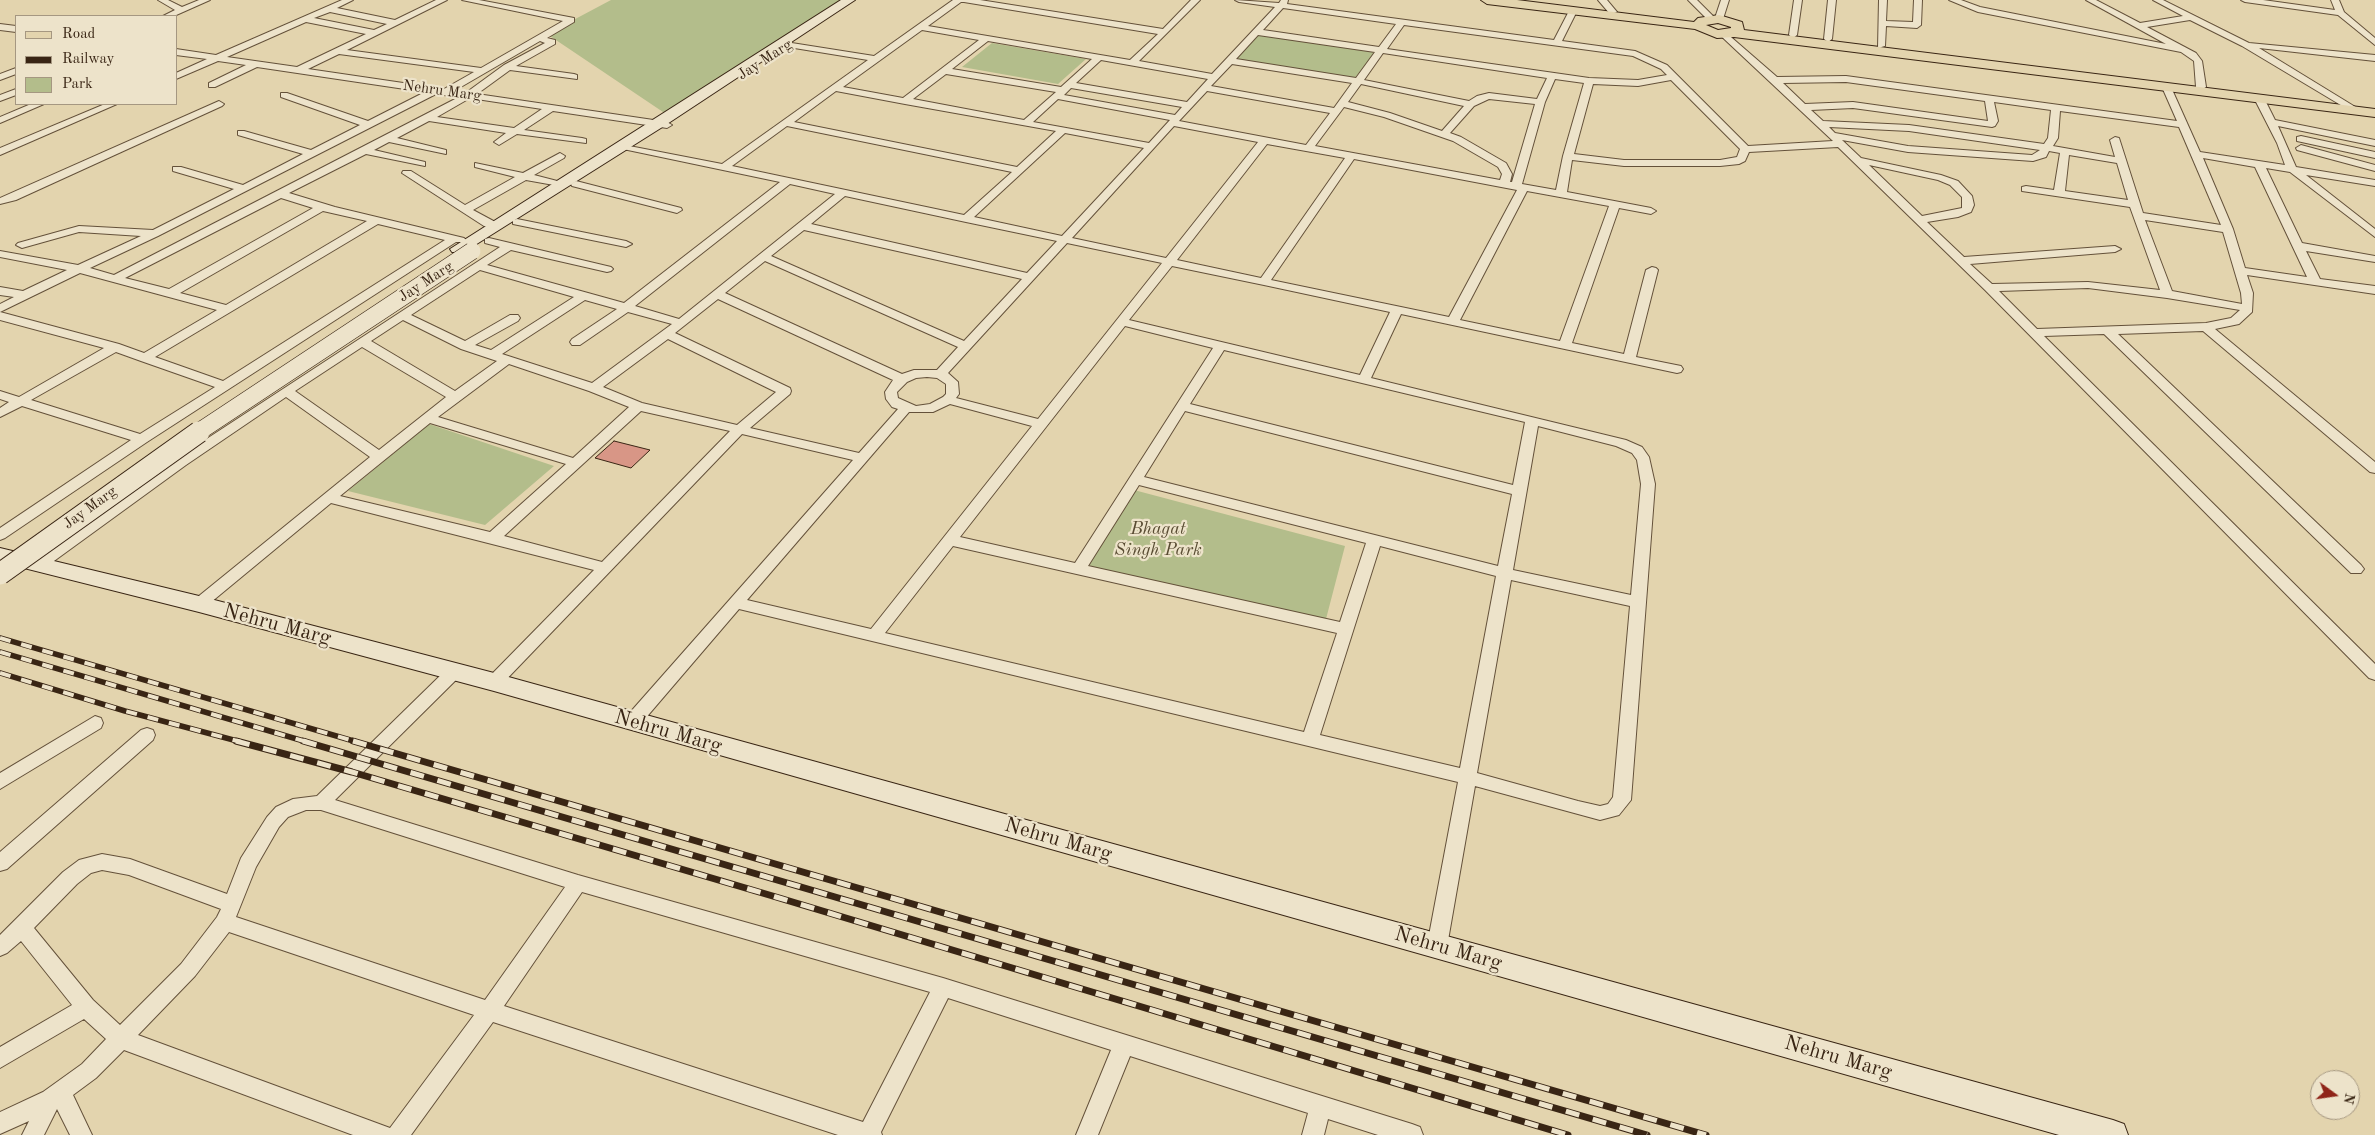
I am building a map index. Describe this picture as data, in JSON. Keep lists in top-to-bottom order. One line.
{"streets":{"main road":["Jay Marg","Nehru Marg"]},"crossings":[["Jay Marg","Nehru Marg"]],"parks":["Bhagat Singh Park"],"legend":["Road","Railway","Park"],"north":"right"}
